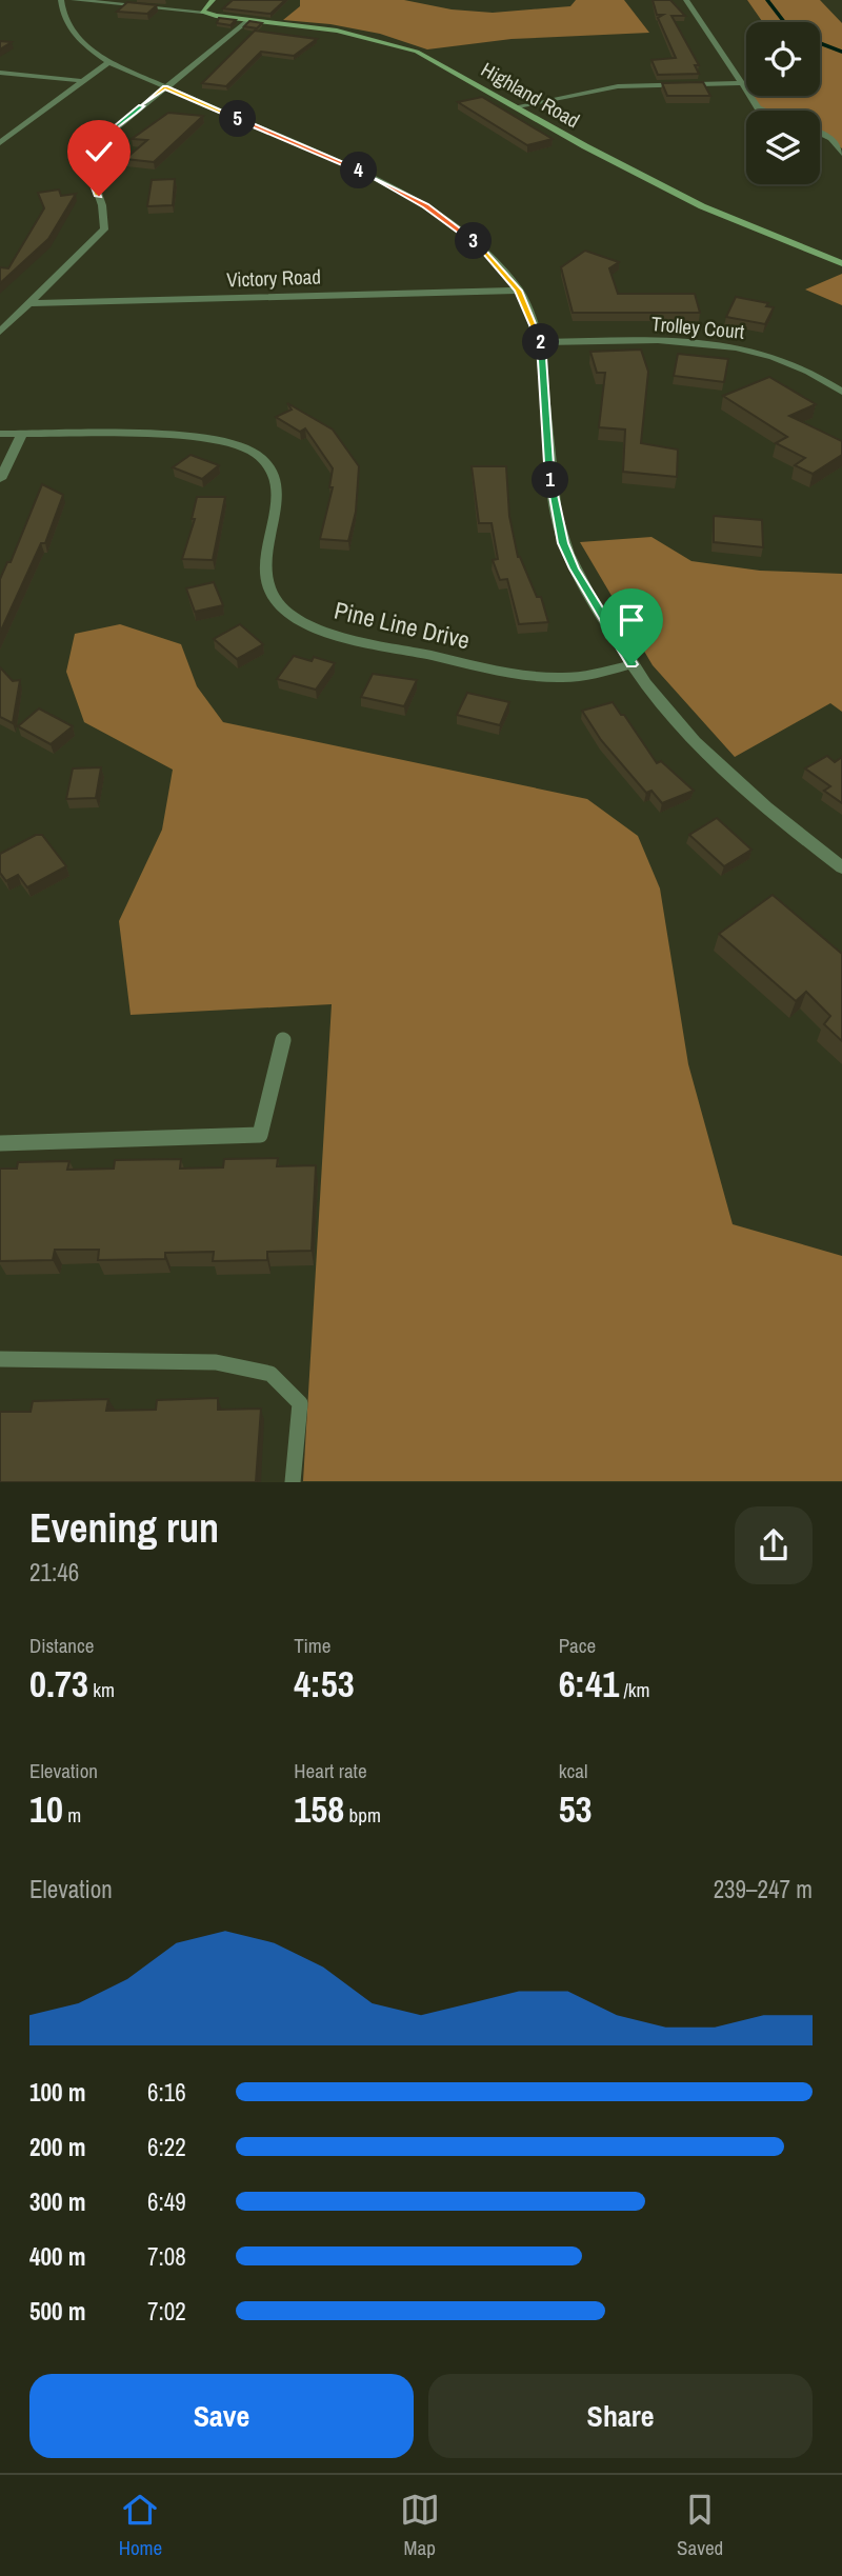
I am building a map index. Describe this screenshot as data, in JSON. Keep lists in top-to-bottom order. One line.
{"streets":{"street":["Highland Road","Victory Road","Trolley Court","Pine Line Drive"]},"page":{"pins":["5","4","3","2","1"],"heading":["Evening run","21:46"],"stats":[["Distance","0.73 km"],["Time","4:53"],["Pace","6:41 /km"],["Elevation","10 m"],["Heart rate","158 bpm"],["kcal","53"]],"chart":["Elevation","239–247 m"],"list":[{"name":"100 m","note":"6:16"},{"name":"200 m","note":"6:22"},{"name":"300 m","note":"6:49"},{"name":"400 m","note":"7:08"},{"name":"500 m","note":"7:02"}],"buttons":["Save","Share"],"tabs":["Home","Map","Saved"]}}
